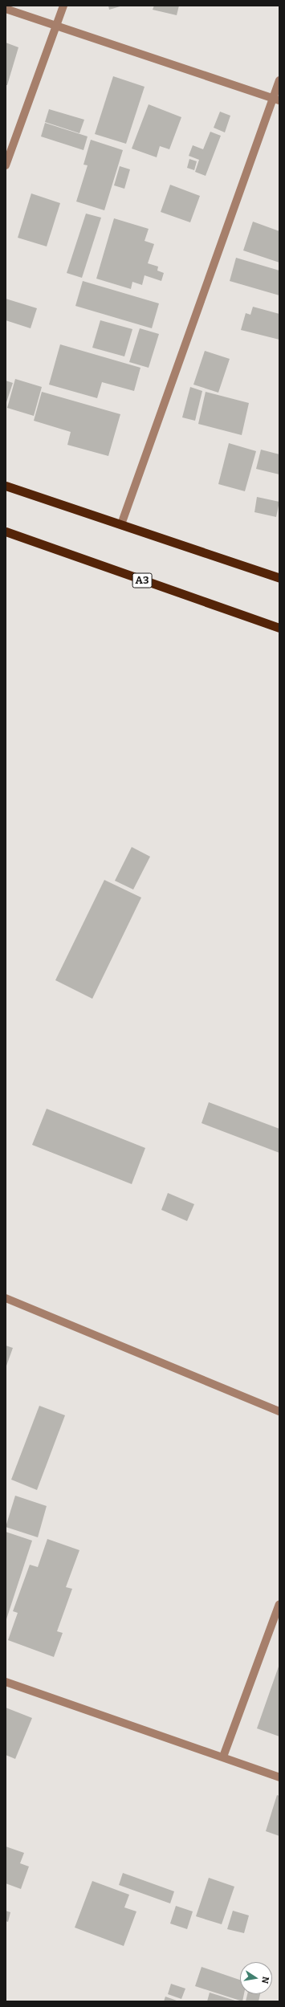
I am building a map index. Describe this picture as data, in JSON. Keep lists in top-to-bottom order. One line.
{"streets":{"highway":["A3"]},"north":"right"}
